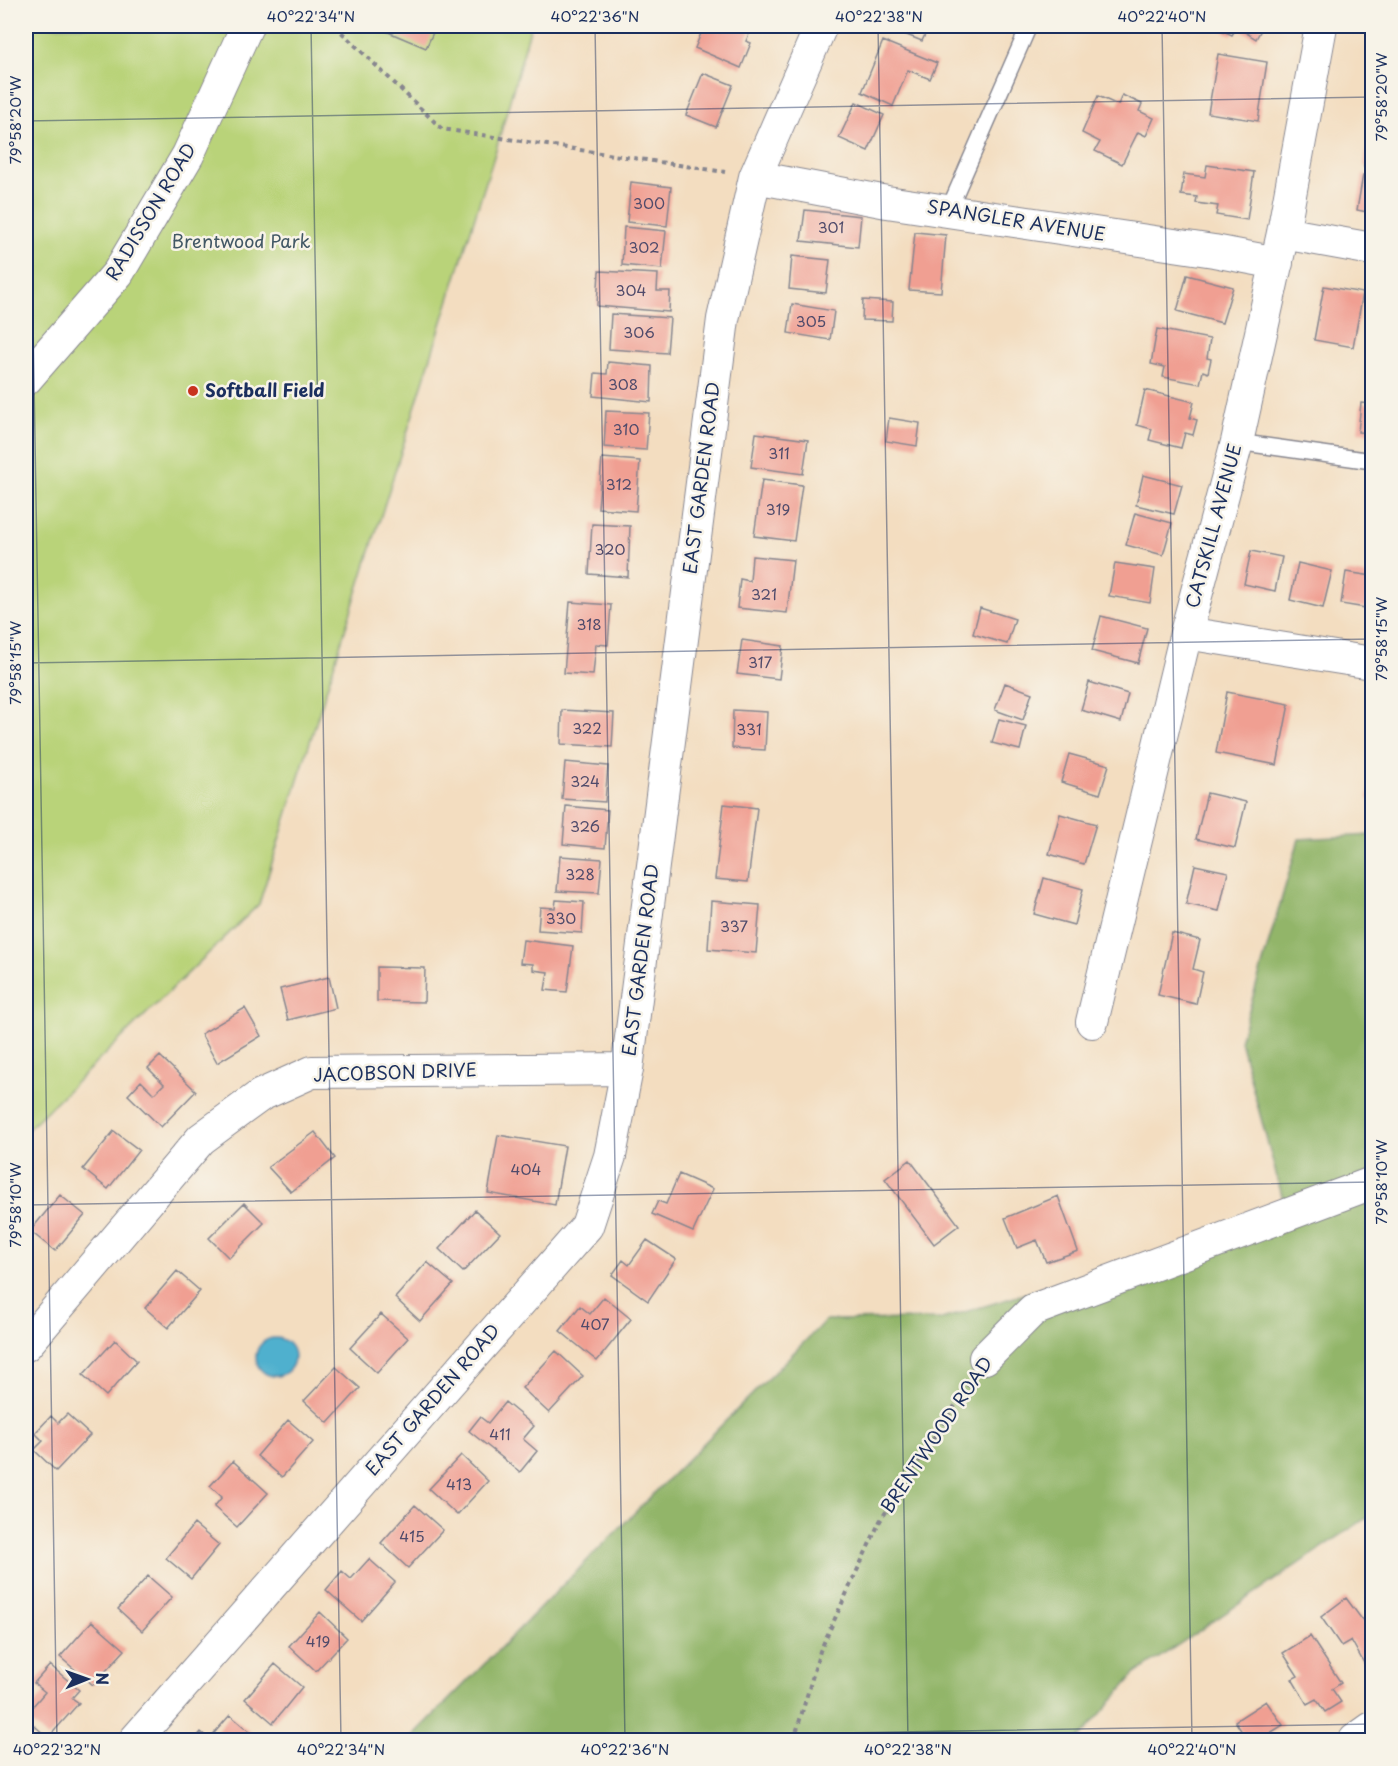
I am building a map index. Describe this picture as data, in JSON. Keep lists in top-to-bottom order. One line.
{"streets":{"street":["RADISSON ROAD","SPANGLER AVENUE","EAST GARDEN ROAD","CATSKILL AVENUE","JACOBSON DRIVE","BRENTWOOD ROAD"]},"crossings":[["SPANGLER AVENUE","EAST GARDEN ROAD"],["SPANGLER AVENUE","CATSKILL AVENUE"],["EAST GARDEN ROAD","JACOBSON DRIVE"]],"parks":["Brentwood Park"],"places":["Softball Field"],"house_numbers":["300","301","302","304","305","306","308","310","311","312","319","320","321","318","317","322","331","324","326","328","330","337","404","407","411","413","415","419"],"north":"right","coordinates":["40°22'34\"N","40°22'36\"N","40°22'38\"N","40°22'40\"N","79°58'20\"W","79°58'15\"W","79°58'10\"W","40°22'32\"N"]}
